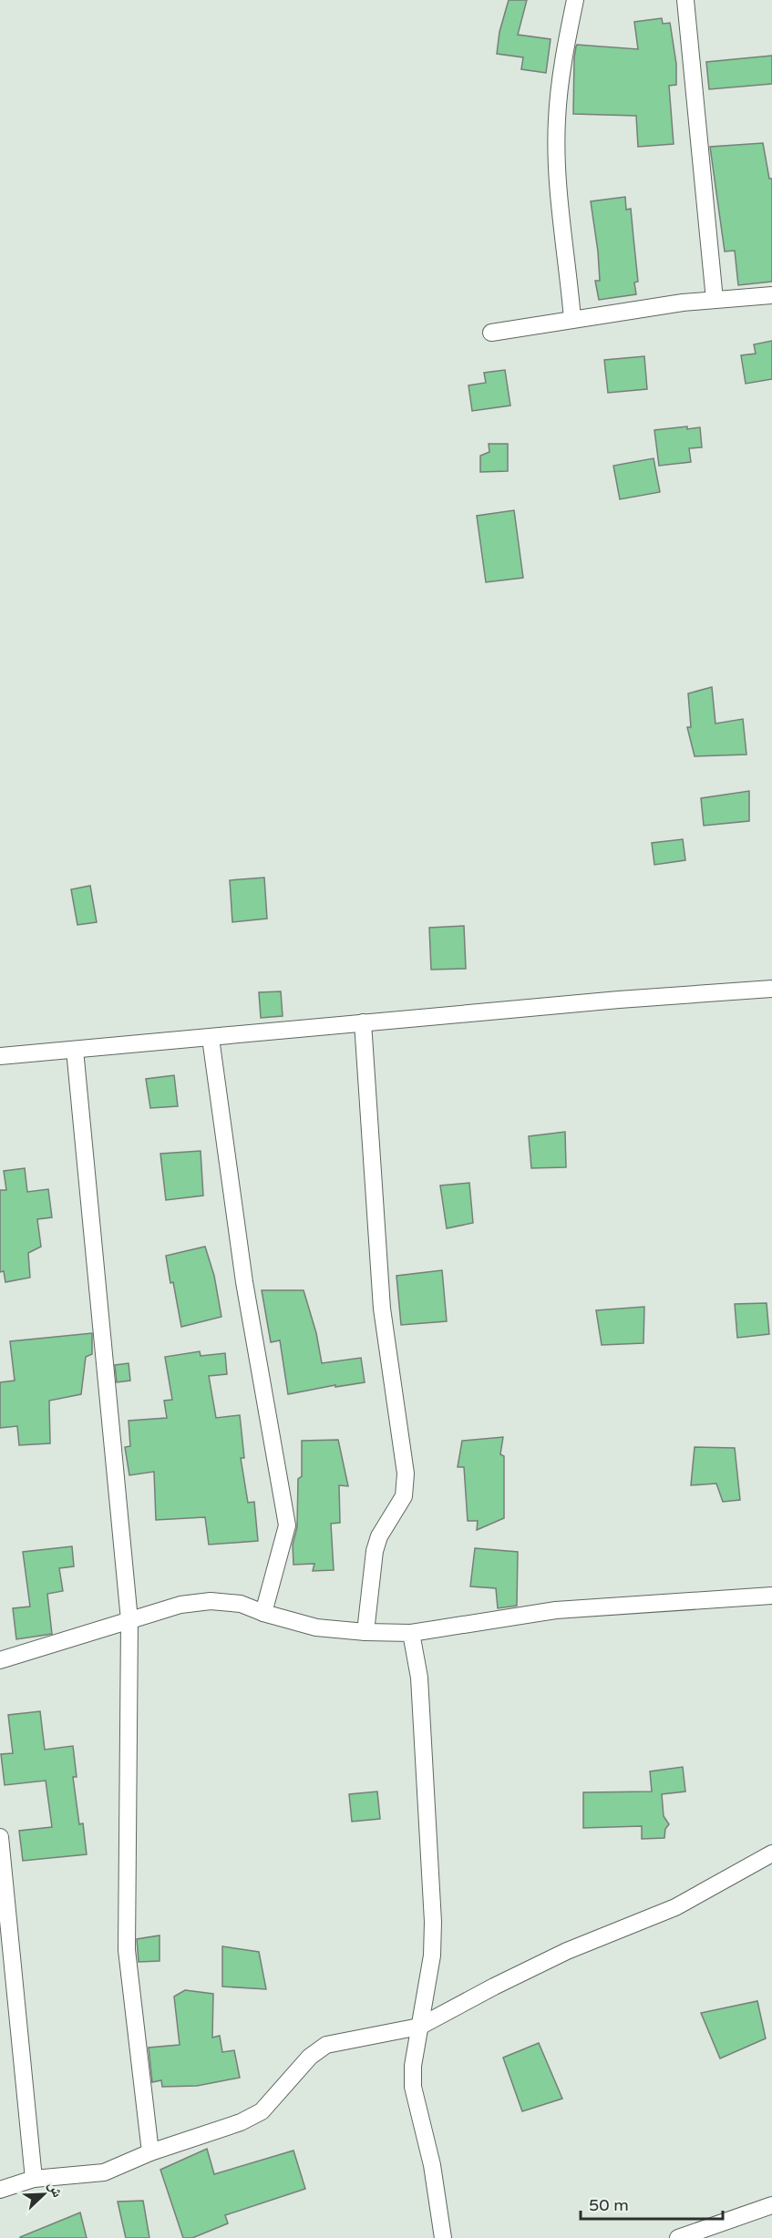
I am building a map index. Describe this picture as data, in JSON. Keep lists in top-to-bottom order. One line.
{"scale_bar":"50 m","north":"top right"}
